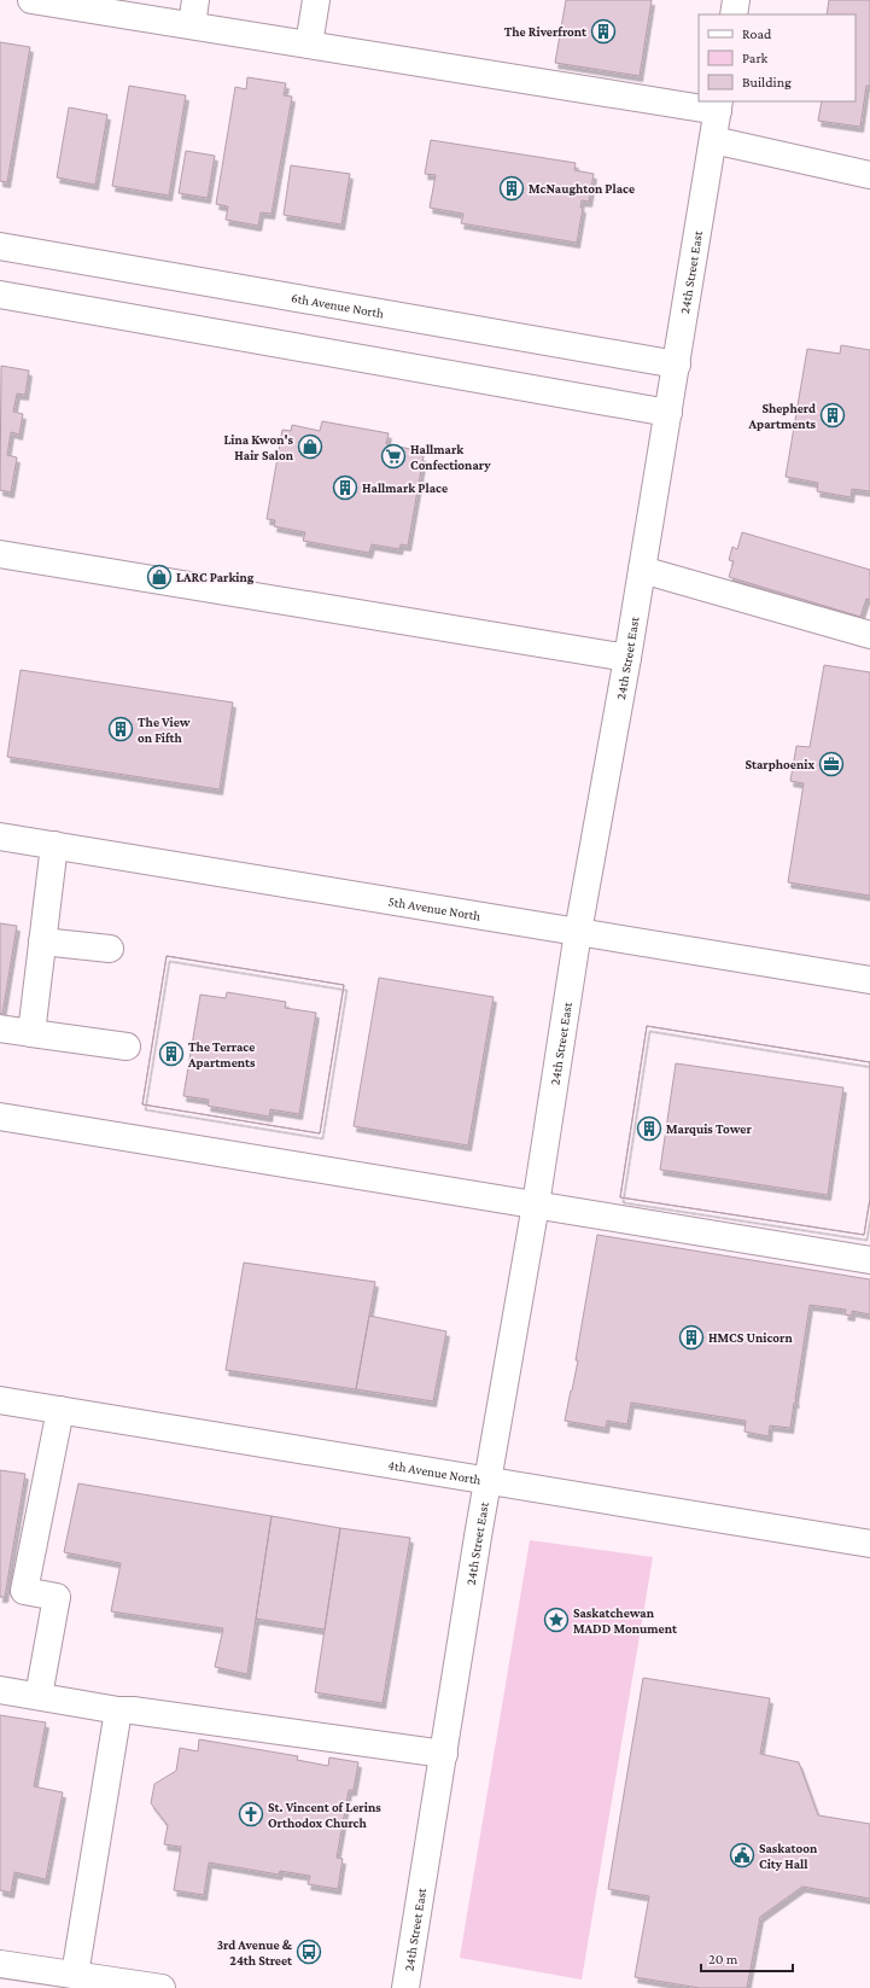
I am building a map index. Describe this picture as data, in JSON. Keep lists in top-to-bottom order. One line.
{"streets":{"street":["24th Street East","6th Avenue North","5th Avenue North","4th Avenue North"]},"crossings":[["24th Street East","6th Avenue North"],["24th Street East","5th Avenue North"],["24th Street East","4th Avenue North"]],"places":{"building":["The Riverfront","McNaughton Place","Shepherd Apartments","Hallmark Place","The View on Fifth","The Terrace Apartments","Marquis Tower","HMCS Unicorn"],"shop":["Lina Kwon's Hair Salon","LARC Parking"],"supermarket":["Hallmark Confectionary"],"office":["Starphoenix"],"place":["Saskatchewan MADD Monument"],"church":["St. Vincent of Lerins Orthodox Church"],"public building":["Saskatoon City Hall"],"bus stop":["3rd Avenue & 24th Street"]},"legend":["Road","Park","Building"],"scale_bar":"20 m"}
